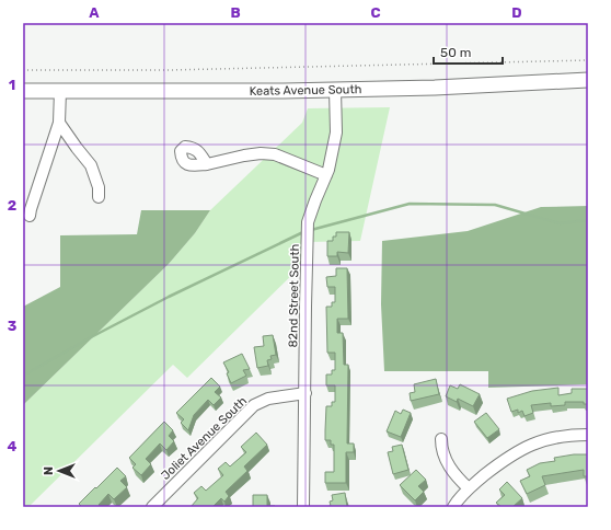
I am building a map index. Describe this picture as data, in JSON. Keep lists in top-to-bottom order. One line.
{"streets":{"main road":["Keats Avenue South"],"street":["82nd Street South","Joliet Avenue South"]},"crossings":[["Keats Avenue South","82nd Street South"],["82nd Street South","Joliet Avenue South"]],"scale_bar":"50 m","north":"left","grid":{"columns":["A","B","C","D"],"rows":["1","2","3","4"]}}
